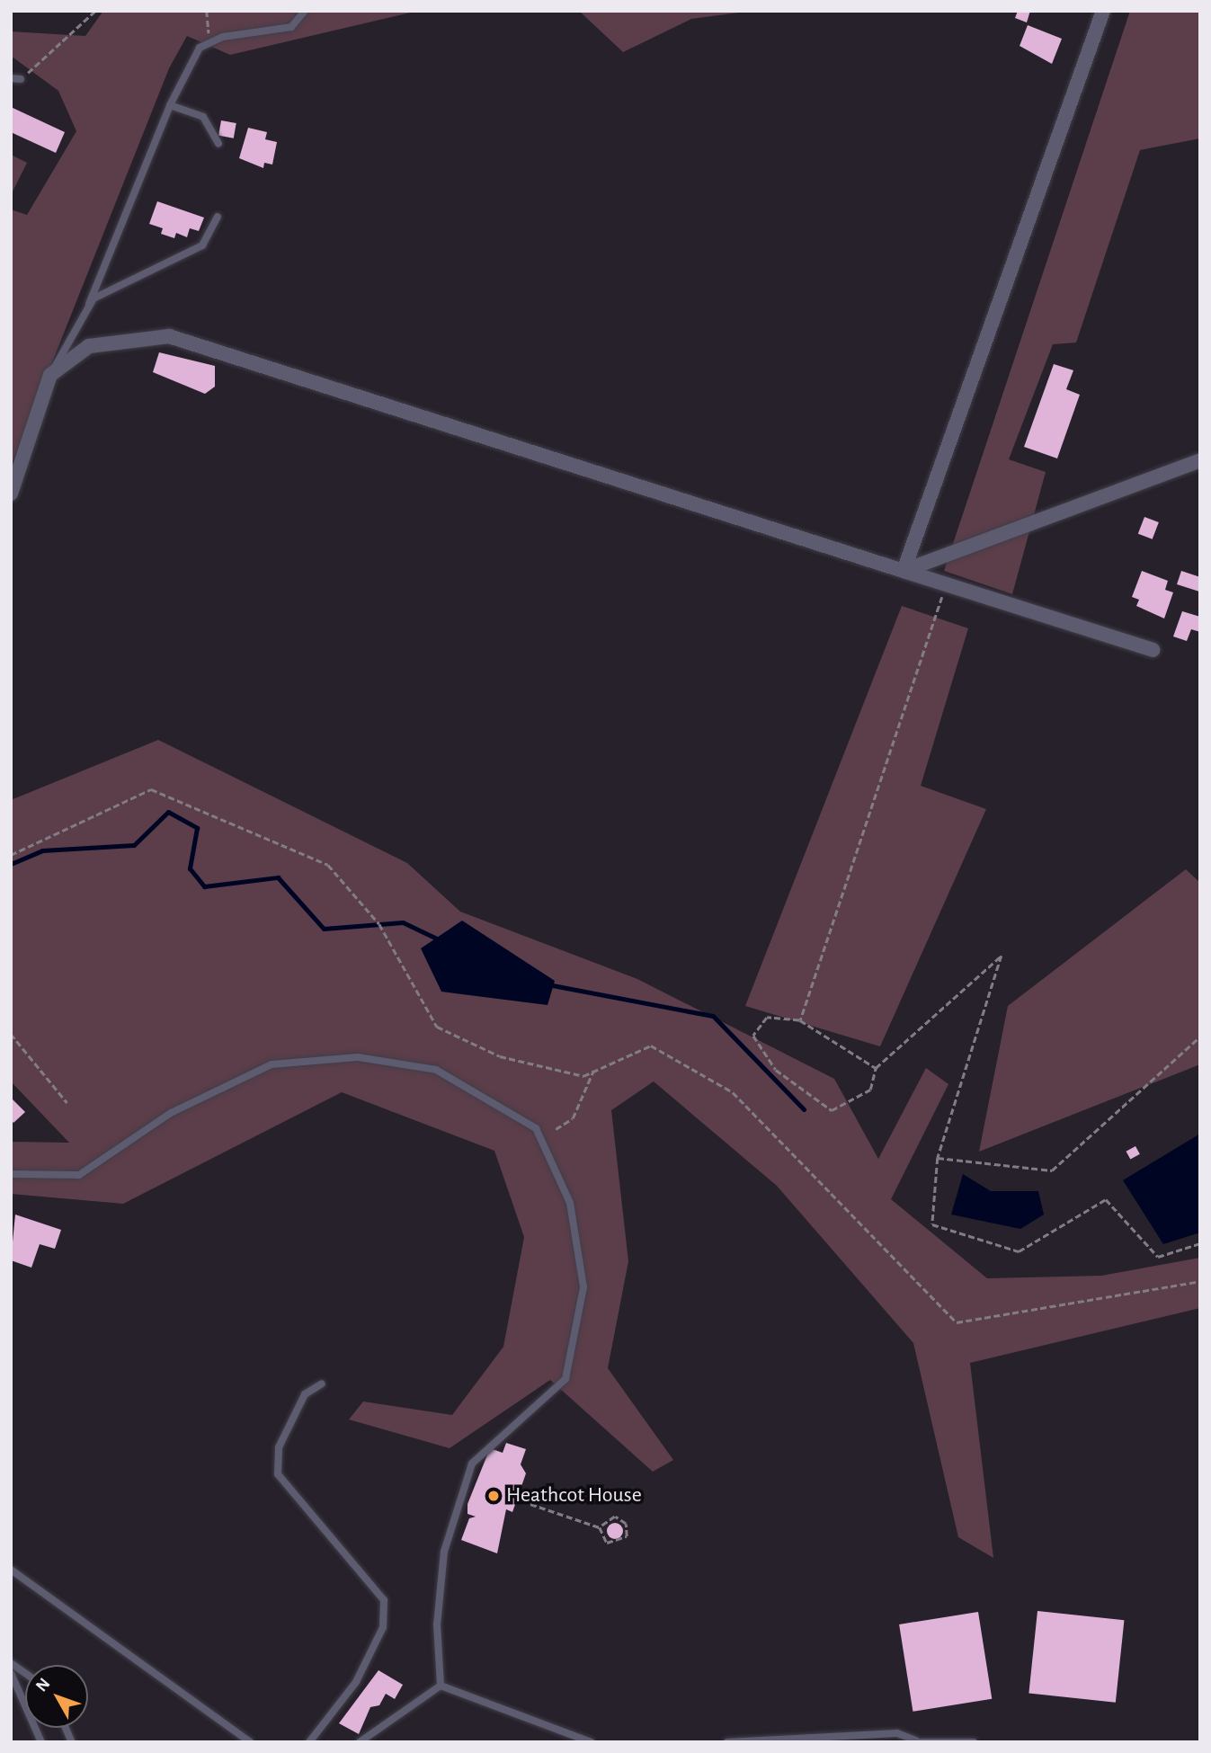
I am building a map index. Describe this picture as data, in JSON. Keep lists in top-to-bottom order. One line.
{"places":["Heathcot House"],"north":"top left"}
